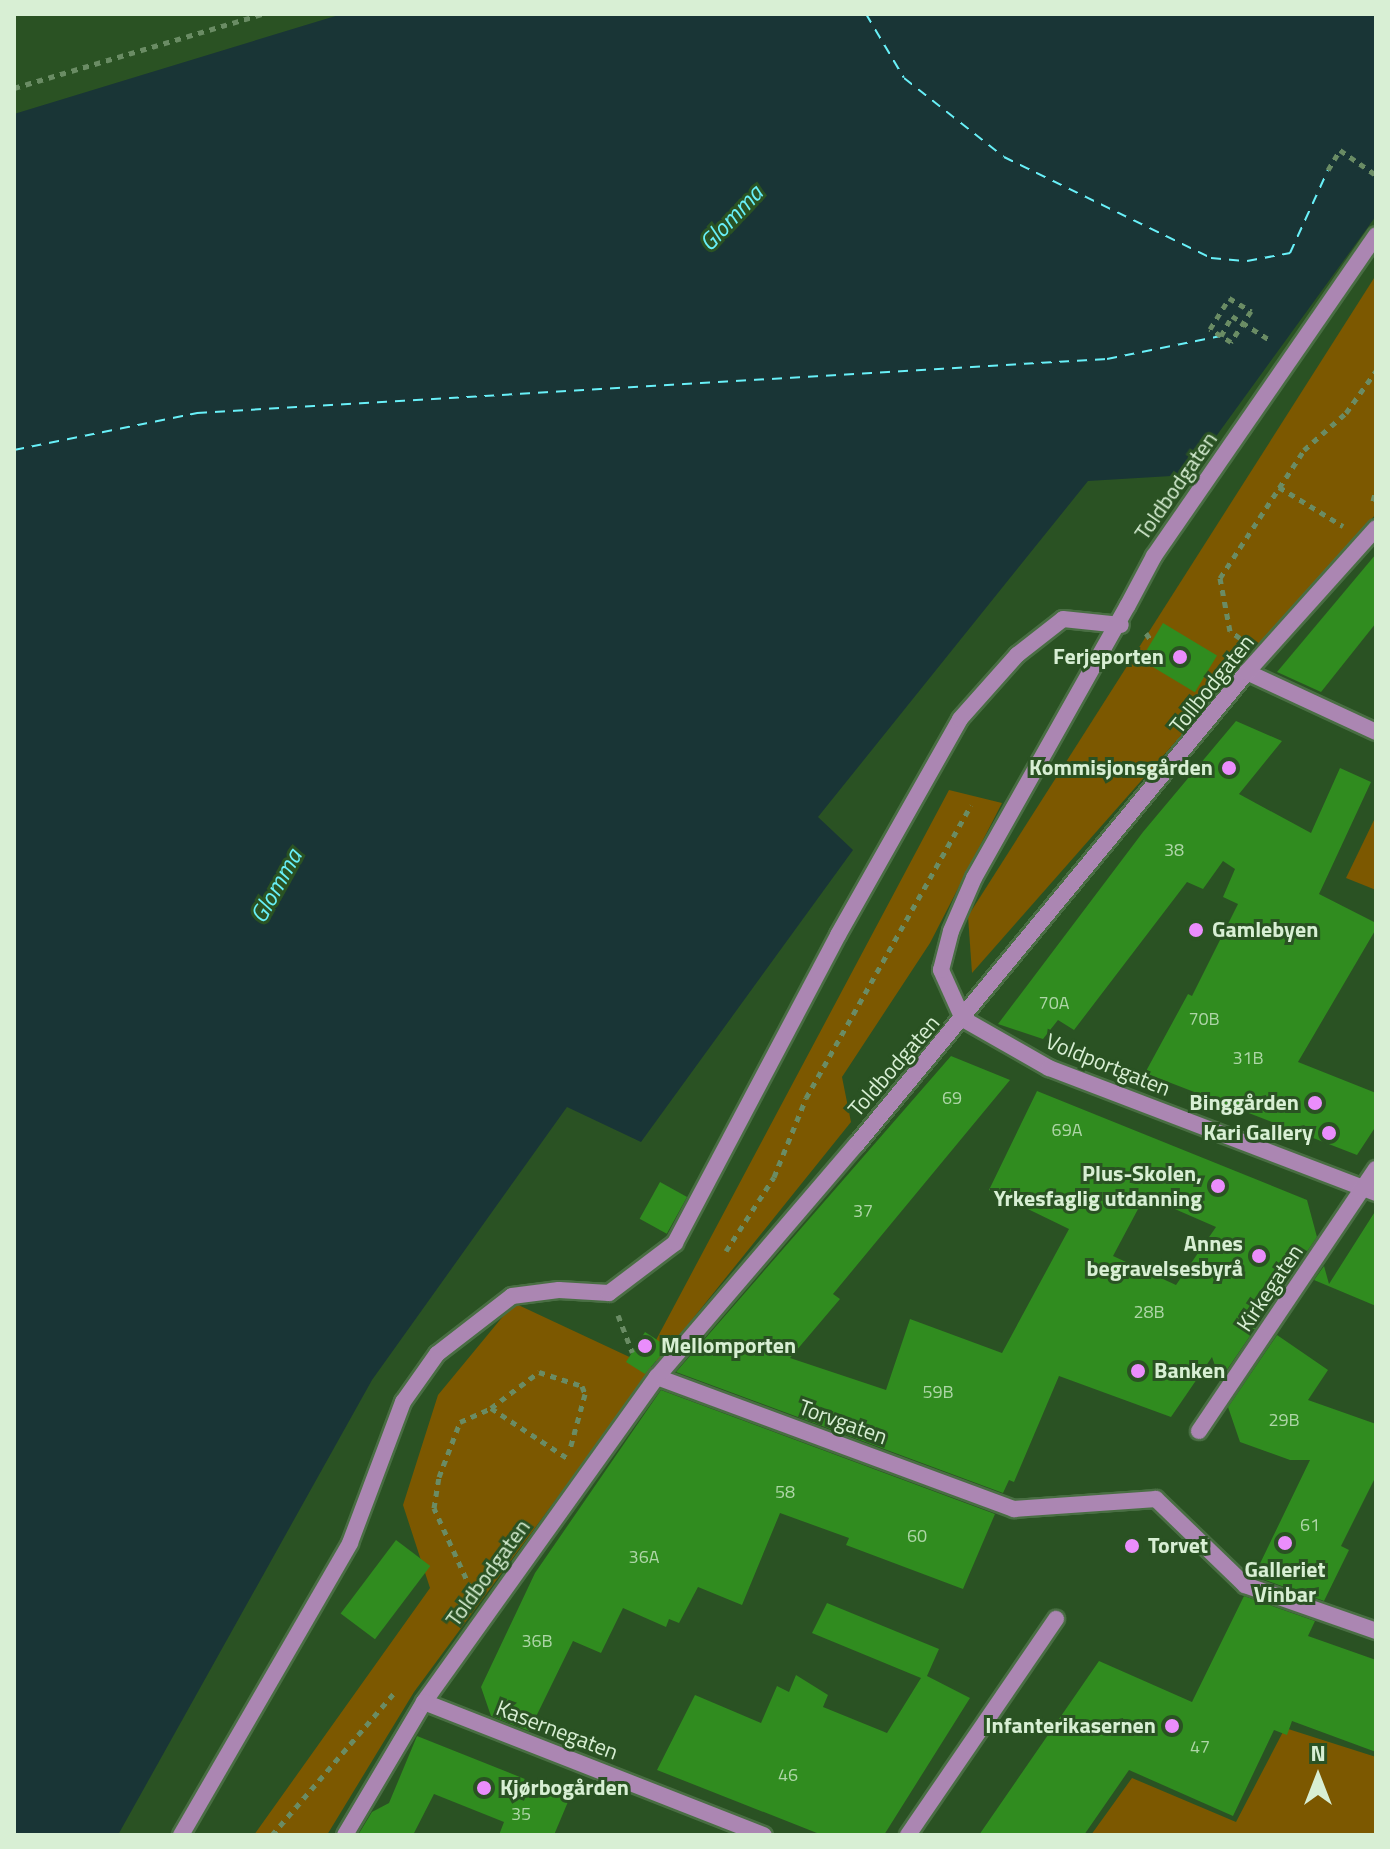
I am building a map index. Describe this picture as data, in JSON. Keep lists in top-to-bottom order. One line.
{"streets":{"street":["Toldbodgaten","Tollbodgaten","Voldportgaten","Kirkegaten","Torvgaten","Kasernegaten"]},"crossings":[["Toldbodgaten","Tollbodgaten"],["Toldbodgaten","Voldportgaten"],["Toldbodgaten","Torvgaten"],["Toldbodgaten","Kasernegaten"],["Tollbodgaten","Voldportgaten"],["Voldportgaten","Kirkegaten"]],"water":["Glomma"],"places":["Ferjeporten","Kommisjonsgården","Gamlebyen","Binggården","Kari Gallery","Plus-Skolen, Yrkesfaglig utdanning","Annes begravelsesbyrå","Mellomporten","Banken","Galleriet Vinbar","Torvet","Infanterikasernen","Kjørbogården"],"house_numbers":["38","70A","70B","31B","69","69A","37","28B","59B","29B","58","61","60","36A","36B","47","46","35"],"north":"top"}
